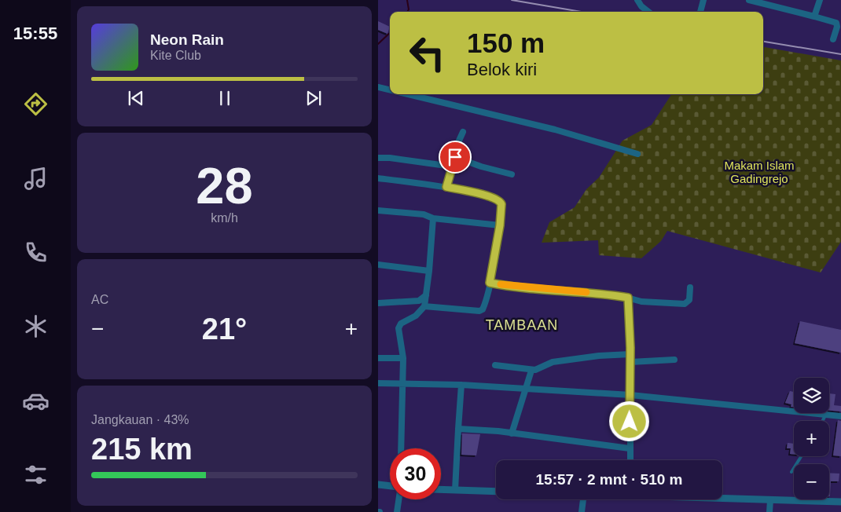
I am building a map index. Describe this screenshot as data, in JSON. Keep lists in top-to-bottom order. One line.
{"districts":["TAMBAAN"],"parks":["Makam Islam Gadingrejo"],"page":{"tabs":"15:55","turn":["150 m","Belok kiri"],"song":["Neon Rain","Kite Club"],"tile":[["28","km/h"],"AC",["Jangkauan · 43%","215 km"]],"heat":["−","21°","+"],"map_buttons":["+","−"],"limit":"30","trip":"15:57 · 2 mnt · 510 m"}}
